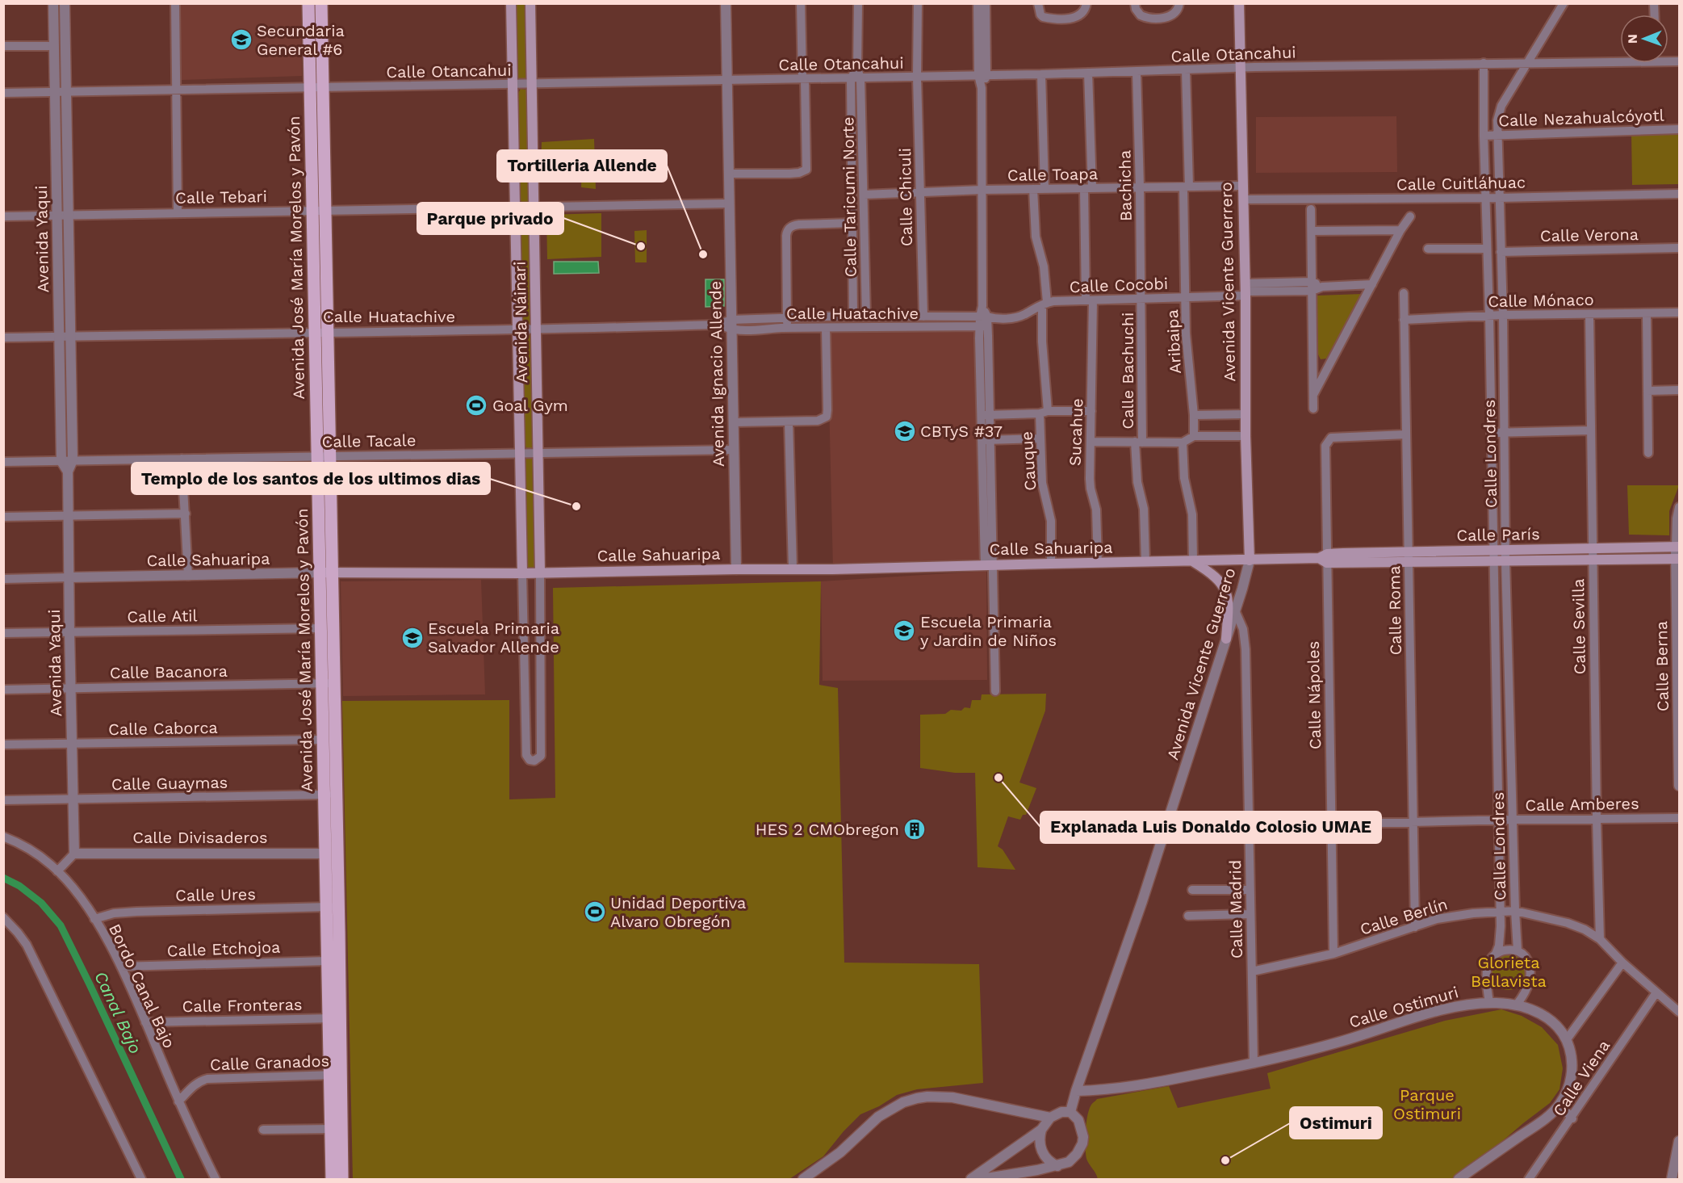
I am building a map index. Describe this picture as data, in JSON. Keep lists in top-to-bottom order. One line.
{"streets":{"main road":["Avenida José María Morelos y Pavón","Avenida Vicente Guerrero","Avenida Náinari","Calle París","Calle Sahuaripa"],"street":["Calle Otancahui","Calle Nezahualcóyotl","Calle Toapa","Calle Cuitláhuac","Bachicha","Calle Tebari","Calle Taricumi Norte","Calle Chiculi","Calle Verona","Avenida Yaqui","Calle Cocobi","Calle Mónaco","Calle Huatachive","Aribaipa","Calle Bachuchi","Avenida Ignacio Allende","Sucahue","Calle Tacale","Calle Londres","Cauque","Calle Roma","Calle Atil","Calle Sevilla","Calle Berna","Calle Bacanora","Calle Nápoles","Calle Caborca","Calle Guaymas","Calle Amberes","Calle Divisaderos","Calle Ures","Calle Madrid","Calle Berlín","Calle Etchojoa","Bordo Canal Bajo","Calle Fronteras","Calle Ostimuri","Calle Granados","Calle Viena"]},"crossings":[["Calle Otancahui","Bachicha"],["Calle Otancahui","Calle Taricumi Norte"],["Calle Otancahui","Calle Chiculi"],["Calle Otancahui","Avenida Yaqui"],["Calle Otancahui","Avenida José María Morelos y Pavón"],["Calle Otancahui","Avenida Vicente Guerrero"],["Calle Otancahui","Avenida Náinari"],["Calle Otancahui","Aribaipa"],["Calle Otancahui","Avenida Ignacio Allende"],["Calle Otancahui","Sucahue"],["Calle Otancahui","Calle Londres"],["Calle Nezahualcóyotl","Calle Londres"],["Calle Toapa","Bachicha"],["Calle Toapa","Calle Taricumi Norte"],["Calle Toapa","Calle Chiculi"],["Calle Toapa","Avenida Vicente Guerrero"],["Calle Toapa","Aribaipa"],["Calle Toapa","Sucahue"],["Calle Toapa","Cauque"],["Calle Cuitláhuac","Avenida Vicente Guerrero"],["Calle Cuitláhuac","Calle Londres"],["Bachicha","Calle Cocobi"],["Bachicha","Calle Bachuchi"],["Calle Tebari","Avenida Yaqui"],["Calle Tebari","Avenida José María Morelos y Pavón"],["Calle Tebari","Avenida Náinari"],["Calle Tebari","Avenida Ignacio Allende"],["Calle Taricumi Norte","Calle Huatachive"],["Calle Chiculi","Calle Huatachive"],["Calle Verona","Calle Londres"],["Avenida Yaqui","Calle Huatachive"],["Avenida Yaqui","Calle Tacale"],["Avenida Yaqui","Calle Sahuaripa"],["Avenida Yaqui","Calle Atil"],["Avenida Yaqui","Calle Bacanora"],["Avenida Yaqui","Calle Caborca"],["Avenida Yaqui","Calle Guaymas"],["Avenida Yaqui","Calle Divisaderos"],["Avenida José María Morelos y Pavón","Calle Huatachive"],["Avenida José María Morelos y Pavón","Calle Tacale"],["Avenida José María Morelos y Pavón","Calle Sahuaripa"],["Avenida José María Morelos y Pavón","Calle Atil"],["Avenida José María Morelos y Pavón","Calle Bacanora"],["Avenida José María Morelos y Pavón","Calle Caborca"],["Avenida José María Morelos y Pavón","Calle Guaymas"],["Avenida José María Morelos y Pavón","Calle Divisaderos"],["Avenida José María Morelos y Pavón","Calle Ures"],["Avenida José María Morelos y Pavón","Calle Etchojoa"],["Avenida José María Morelos y Pavón","Calle Fronteras"],["Avenida José María Morelos y Pavón","Calle Granados"],["Avenida Vicente Guerrero","Calle Cocobi"],["Avenida Vicente Guerrero","Calle París"],["Avenida Vicente Guerrero","Calle Sahuaripa"],["Avenida Vicente Guerrero","Calle Amberes"],["Avenida Vicente Guerrero","Calle Madrid"],["Avenida Vicente Guerrero","Calle Ostimuri"],["Calle Cocobi","Calle Huatachive"],["Calle Cocobi","Aribaipa"],["Calle Cocobi","Calle Bachuchi"],["Calle Cocobi","Sucahue"],["Calle Cocobi","Cauque"],["Calle Mónaco","Calle Londres"],["Calle Mónaco","Calle Roma"],["Calle Mónaco","Calle Sevilla"],["Calle Huatachive","Avenida Náinari"],["Calle Huatachive","Avenida Ignacio Allende"],["Avenida Náinari","Calle Tacale"],["Avenida Náinari","Calle Sahuaripa"],["Calle Bachuchi","Calle Sahuaripa"],["Avenida Ignacio Allende","Calle Tacale"],["Avenida Ignacio Allende","Calle Sahuaripa"],["Sucahue","Calle Sahuaripa"],["Calle Londres","Calle París"],["Calle Londres","Calle Amberes"],["Calle Londres","Calle Berlín"],["Calle Londres","Calle Ostimuri"],["Cauque","Calle Sahuaripa"],["Calle París","Calle Sahuaripa"],["Calle París","Calle Roma"],["Calle París","Calle Sevilla"],["Calle París","Calle Berna"],["Calle París","Calle Nápoles"],["Calle Roma","Calle Nápoles"],["Calle Roma","Calle Amberes"],["Calle Roma","Calle Berlín"],["Calle Sevilla","Calle Amberes"],["Calle Sevilla","Calle Berlín"],["Calle Nápoles","Calle Amberes"],["Calle Nápoles","Calle Berlín"],["Calle Amberes","Calle Madrid"],["Calle Ures","Bordo Canal Bajo"],["Calle Madrid","Calle Berlín"],["Calle Madrid","Calle Ostimuri"],["Calle Berlín","Calle Viena"],["Calle Etchojoa","Bordo Canal Bajo"],["Bordo Canal Bajo","Calle Fronteras"],["Bordo Canal Bajo","Calle Granados"]],"water":["Canal Bajo"],"parks":["Glorieta Bellavista","Parque Ostimuri"],"places":{"school or university":["Secundaria General #6","CBTyS #37","Escuela Primaria y Jardin de Niños","Escuela Primaria Salvador Allende"],"other":["Parque privado","Tortilleria Allende","Templo de los santos de los ultimos dias","Explanada Luis Donaldo Colosio UMAE","Ostimuri"],"sports":["Goal Gym","Unidad Deportiva Alvaro Obregón"],"building":["HES 2 CMObregon"]},"north":"left"}
